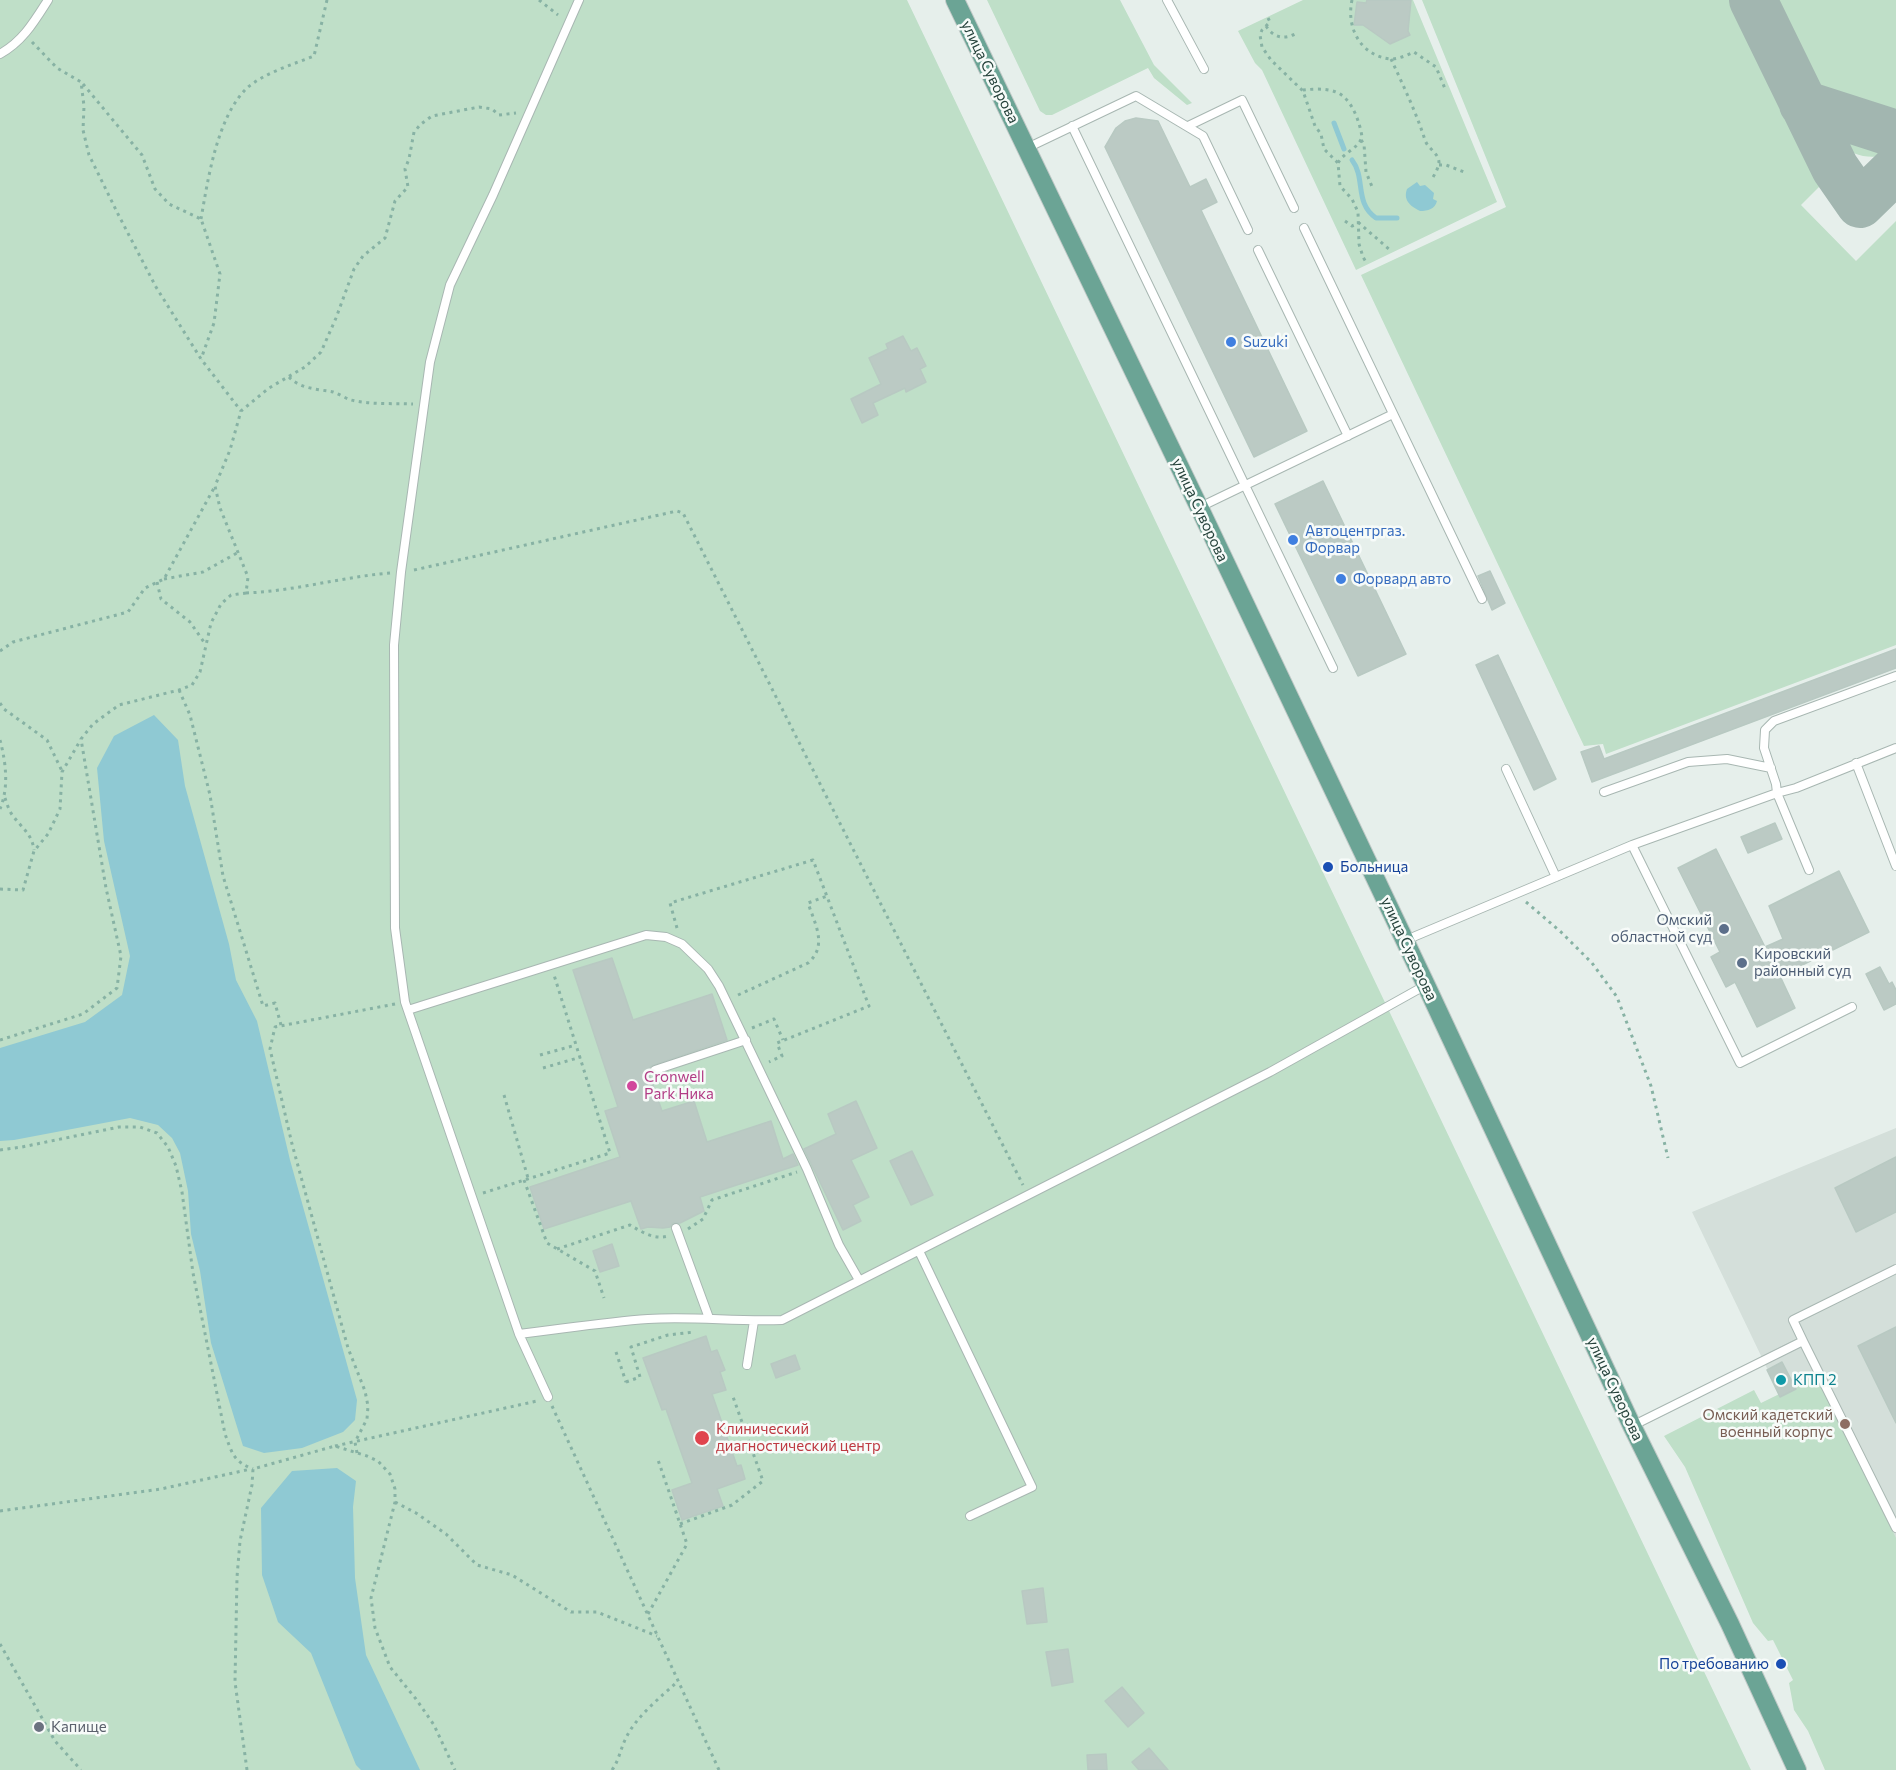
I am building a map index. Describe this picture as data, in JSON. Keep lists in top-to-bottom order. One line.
{"streets":{"main road":["улица Суворова"]},"places":["Suzuki","Автоцентргаз. Форвар","Форвард авто","Больница","Омский областной суд","Кировский районный суд","Cronwell Park Ника","КПП 2","Омский кадетский военный корпус","Клинический диагностический центр","По требованию","Капище"]}
